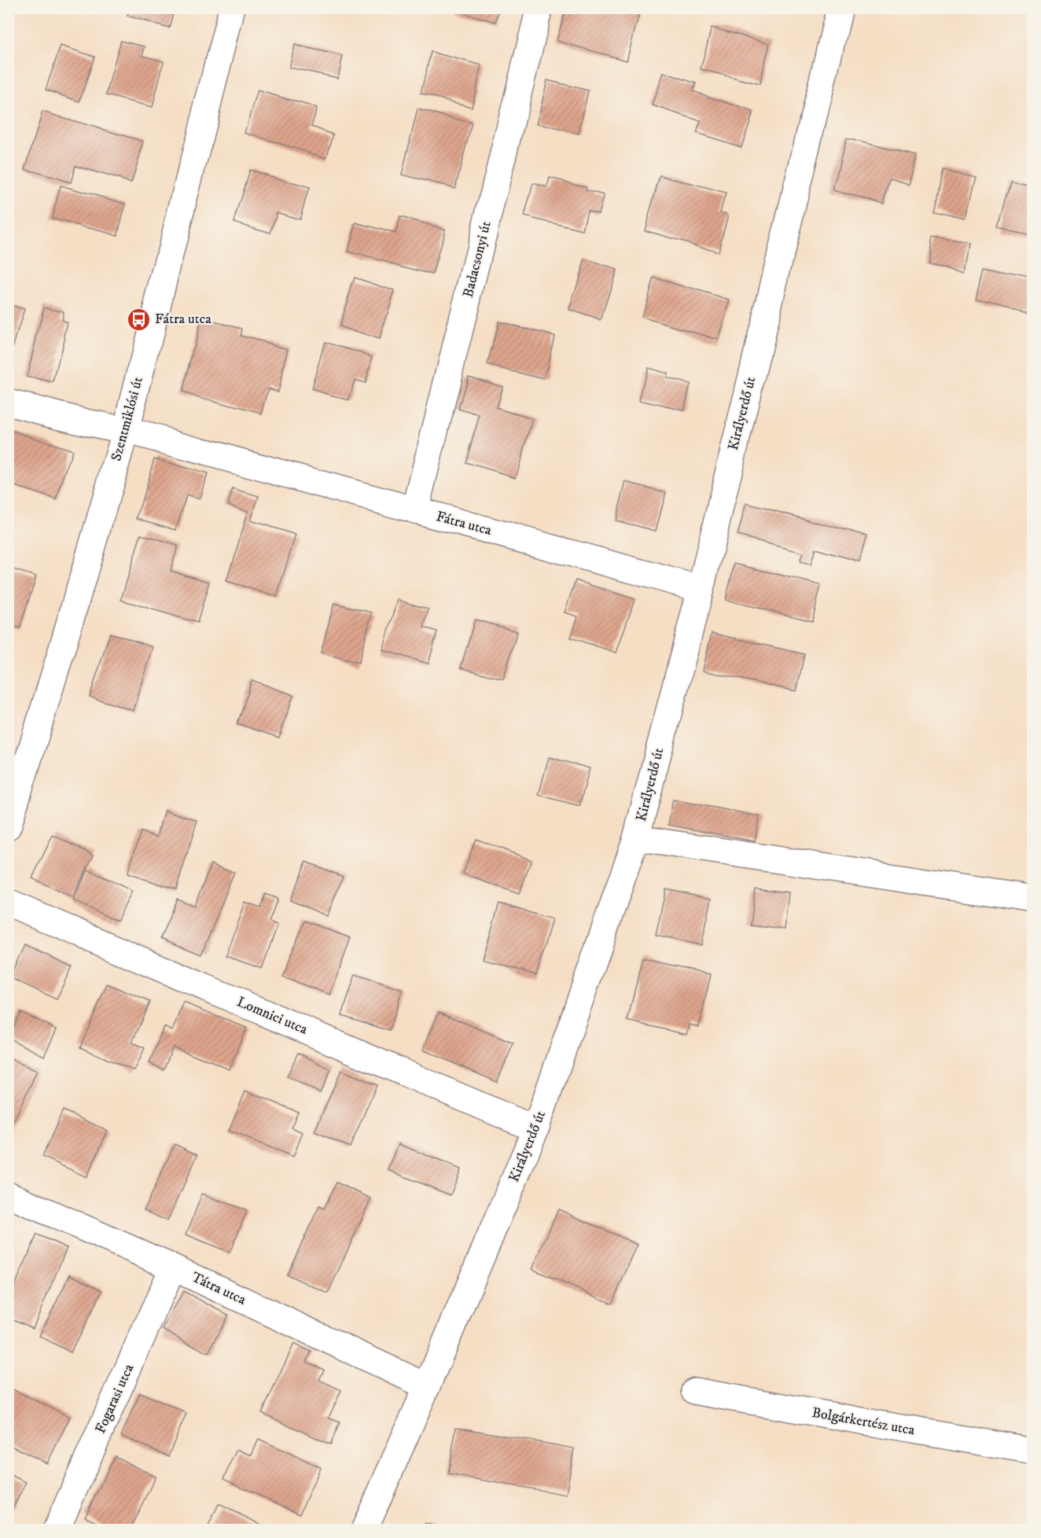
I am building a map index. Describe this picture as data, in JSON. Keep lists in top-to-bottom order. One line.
{"streets":{"street":["Badacsonyi út","Királyerdő út","Szentmiklósi út","Fátra utca","Lomnici utca","Tátra utca","Fogarasi utca","Bolgárkertész utca"]},"crossings":[["Badacsonyi út","Fátra utca"],["Királyerdő út","Fátra utca"],["Királyerdő út","Lomnici utca"],["Királyerdő út","Tátra utca"],["Szentmiklósi út","Fátra utca"],["Tátra utca","Fogarasi utca"]],"places":{"bus stop":["Fátra utca"]}}
